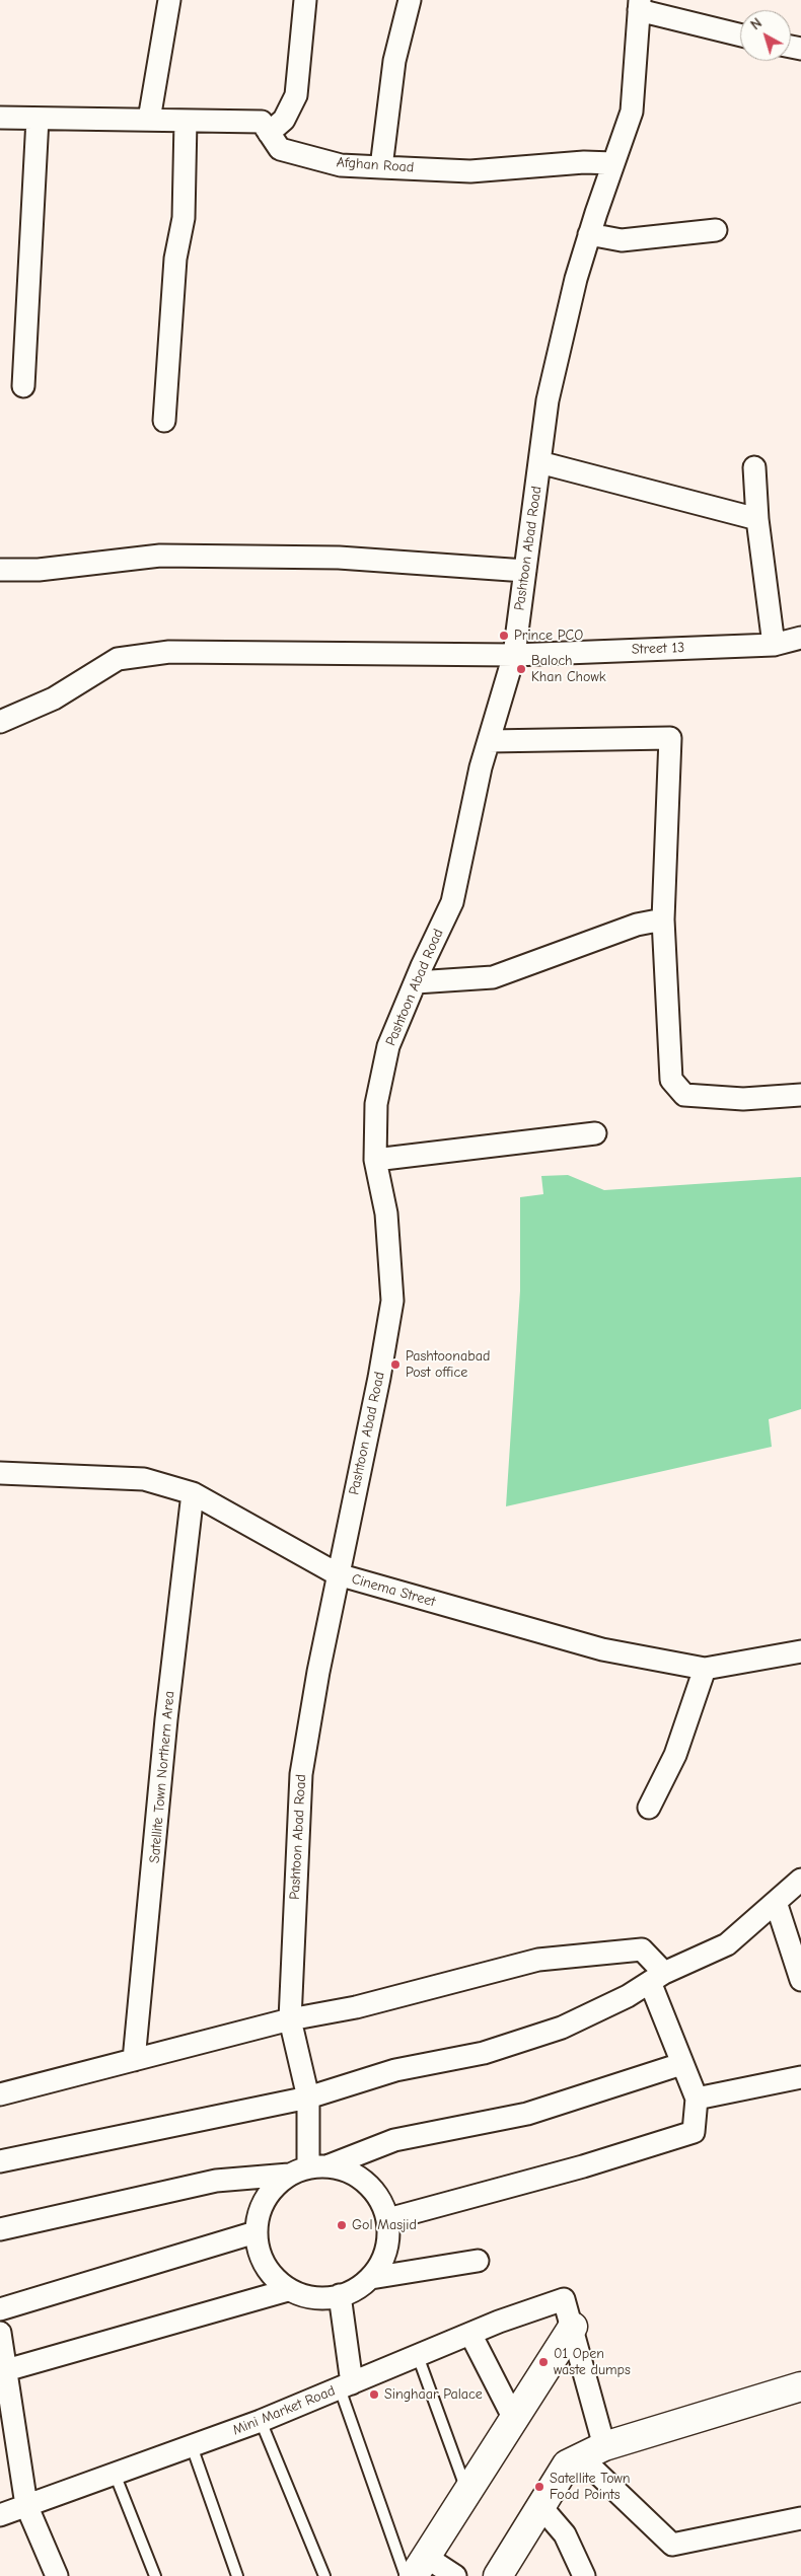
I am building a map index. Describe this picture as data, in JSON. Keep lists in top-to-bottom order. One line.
{"streets":{"street":["Afghan Road","Pashtoon Abad Road","Street 13","Cinema Street","Satellite Town Northern Area","Mini Market Road"]},"crossings":[["Afghan Road","Pashtoon Abad Road"],["Pashtoon Abad Road","Street 13"],["Pashtoon Abad Road","Cinema Street"],["Cinema Street","Satellite Town Northern Area"]],"places":["Prince PCO","Baloch Khan Chowk","Pashtoonabad Post office","Gol Masjid","01 Open waste dumps","Singhaar Palace","Satellite Town Food Points"],"north":"top left"}
